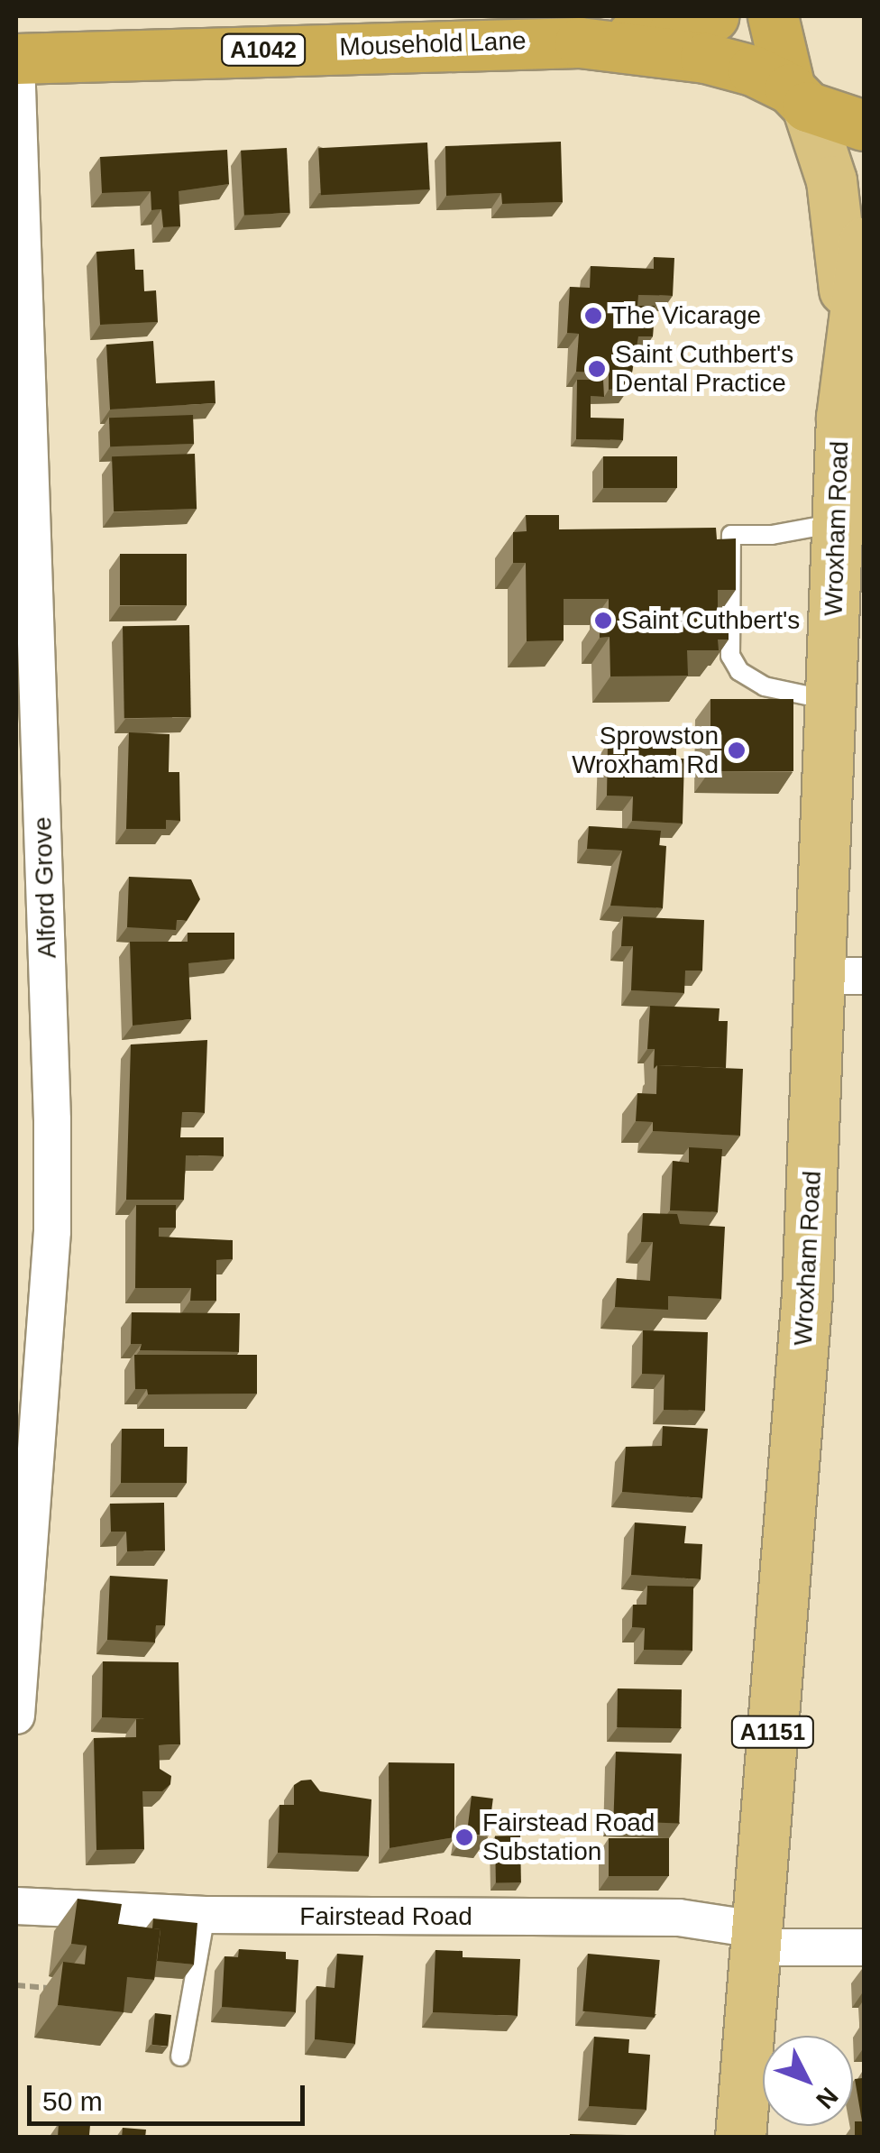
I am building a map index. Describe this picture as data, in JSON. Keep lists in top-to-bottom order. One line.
{"streets":{"highway":["Mousehold Lane","A1042"],"main road":["Wroxham Road","A1151"],"street":["Alford Grove","Fairstead Road"]},"crossings":[["Mousehold Lane","Wroxham Road"],["Mousehold Lane","Alford Grove"],["Wroxham Road","Fairstead Road"]],"places":["The Vicarage","Saint Cuthbert's Dental Practice","Saint Cuthbert's","Sprowston Wroxham Rd","Fairstead Road Substation"],"scale_bar":"50 m","north":"bottom right"}
